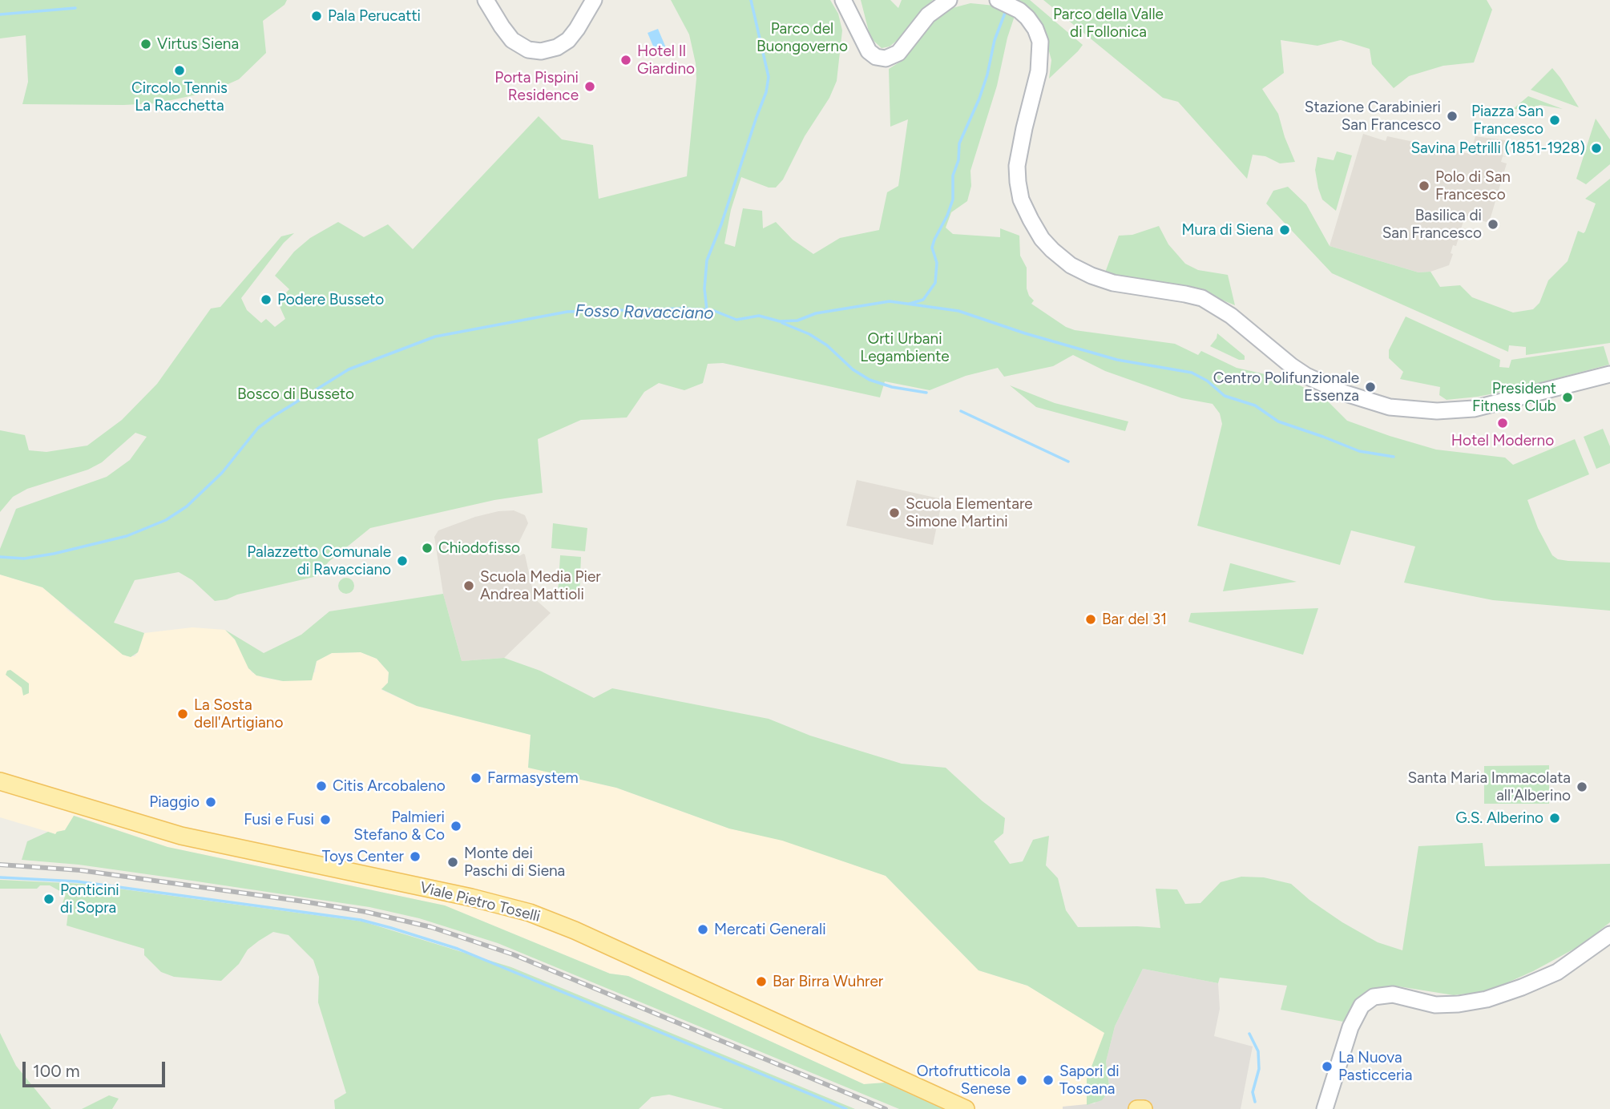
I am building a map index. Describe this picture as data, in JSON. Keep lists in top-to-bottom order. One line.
{"streets":{"main road":["Viale Pietro Toselli"]},"water":["Fosso Ravacciano"],"parks":["Parco della Valle di Follonica","Parco del Buongoverno","Orti Urbani Legambiente","Bosco di Busseto"],"places":["Pala Perucatti","Virtus Siena","Hotel Il Giardino","Circolo Tennis La Racchetta","Porta Pispini Residence","Stazione Carabinieri San Francesco","Piazza San Francesco","Savina Petrilli (1851-1928)","Polo di San Francesco","Basilica di San Francesco","Mura di Siena","Podere Busseto","Centro Polifunzionale Essenza","President Fitness Club","Hotel Moderno","Scuola Elementare Simone Martini","Chiodofisso","Palazzetto Comunale di Ravacciano","Scuola Media Pier Andrea Mattioli","Bar del 31","La Sosta dell'Artigiano","Farmasystem","Citis Arcobaleno","Santa Maria Immacolata all'Alberino","Piaggio","G.S. Alberino","Fusi e Fusi","Palmieri Stefano & Co","Toys Center","Monte dei Paschi di Siena","Ponticini di Sopra","Mercati Generali","Bar Birra Wuhrer","La Nuova Pasticceria","Ortofrutticola Senese","Sapori di Toscana"],"scale_bar":"100 m"}
